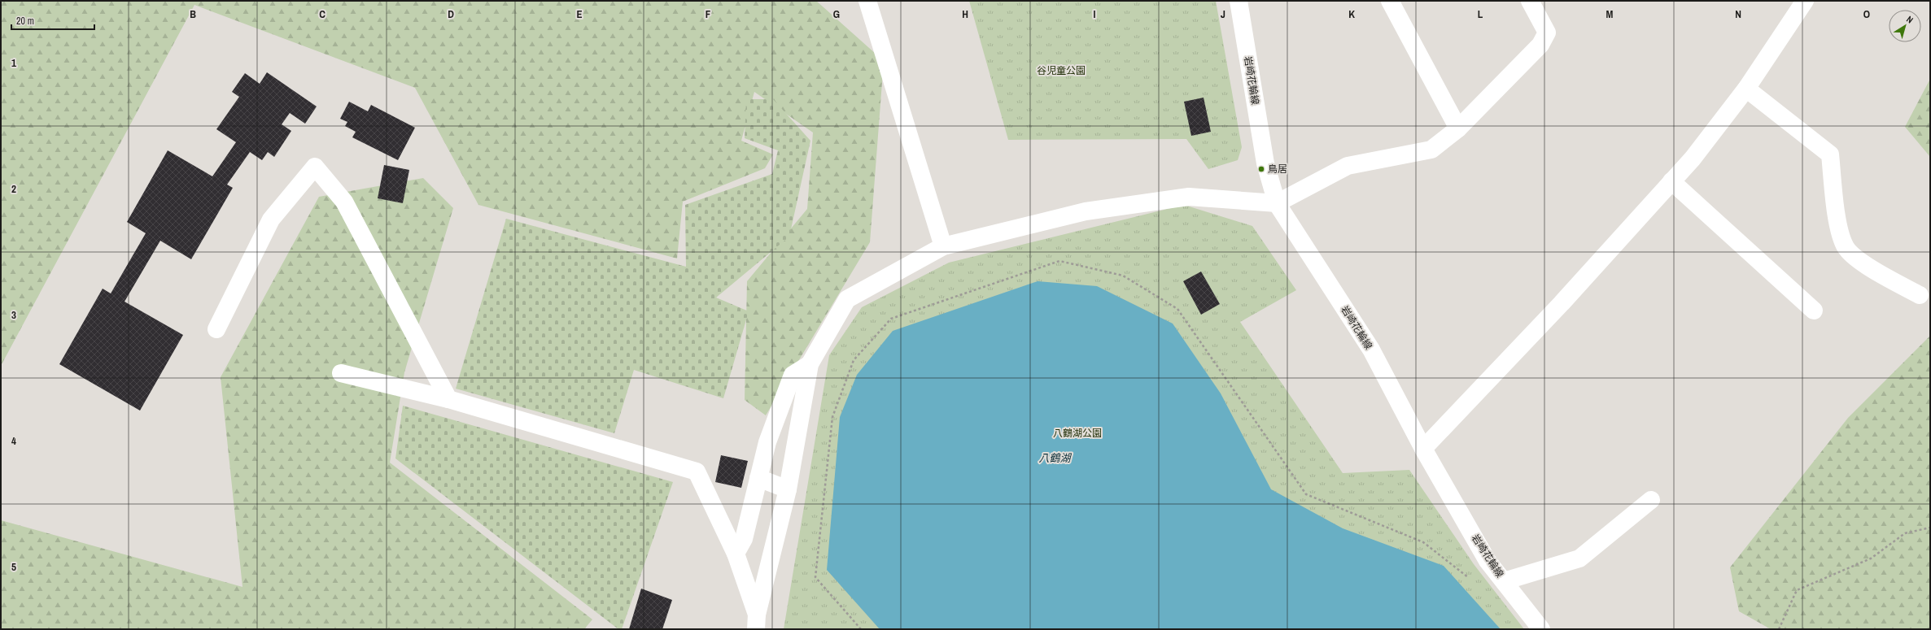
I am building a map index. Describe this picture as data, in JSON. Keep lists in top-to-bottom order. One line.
{"streets":{"street":["岩崎花輪線"]},"water":["八鶴湖"],"parks":["谷児童公園","八鶴湖公園"],"places":["鳥居"],"scale_bar":"20 m","north":"top right","grid":{"columns":["B","C","D","E","F","G","H","I","J","K","L","M","N","O"],"rows":["1","2","3","4","5"]}}
